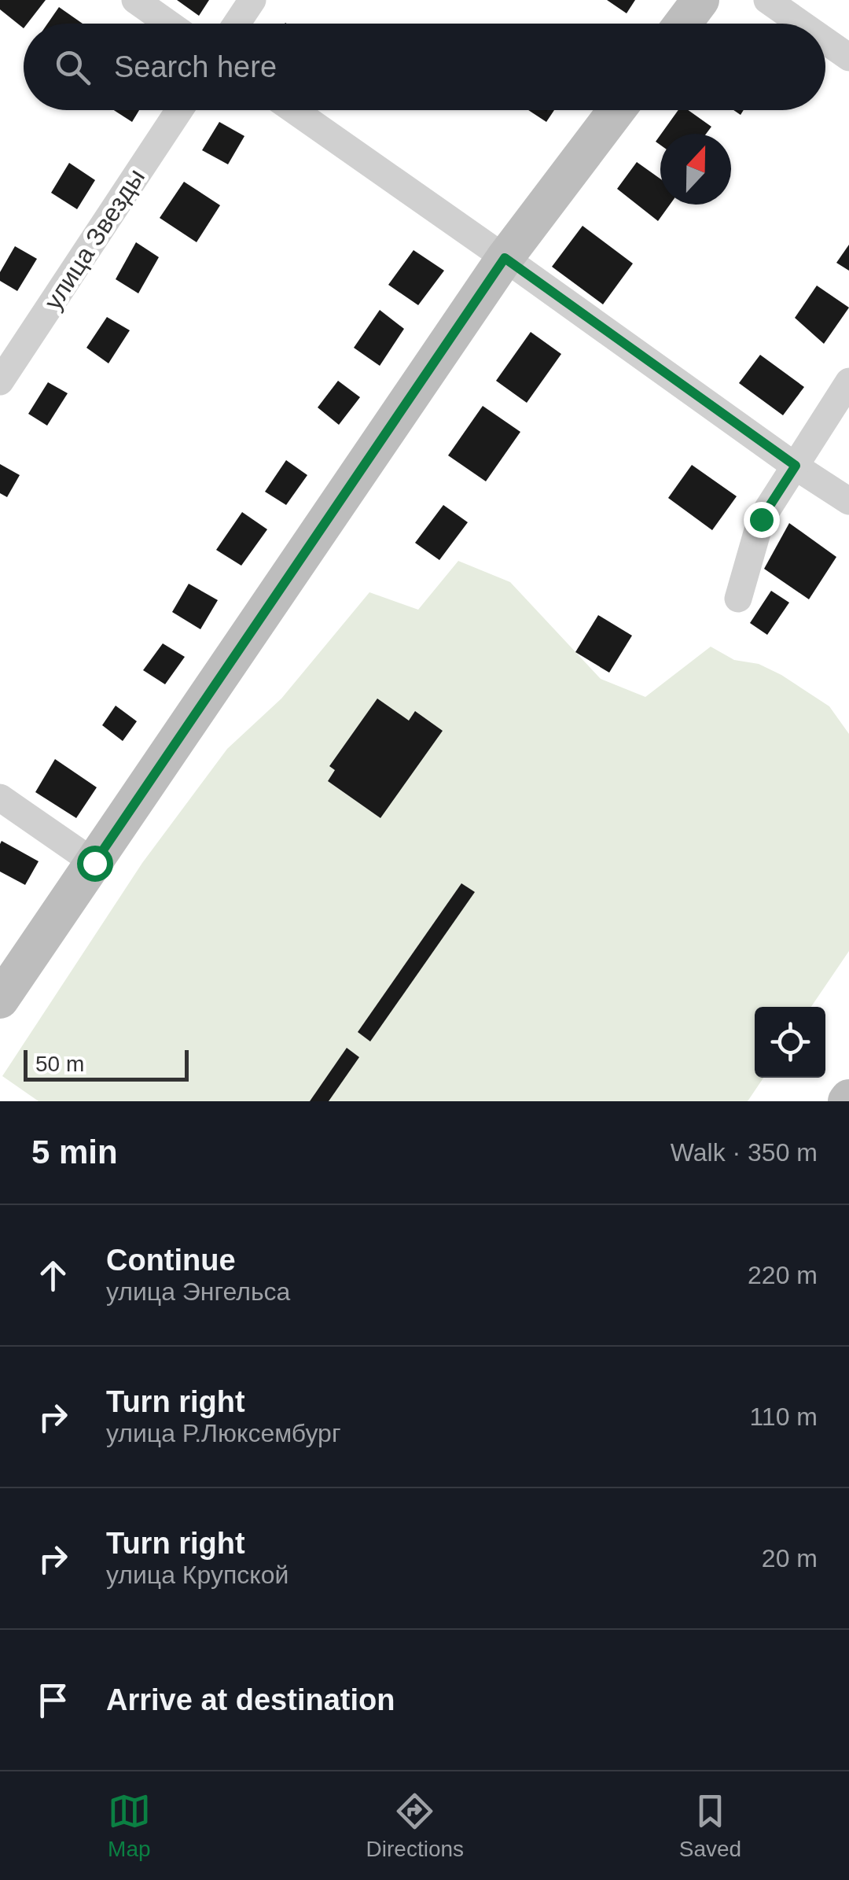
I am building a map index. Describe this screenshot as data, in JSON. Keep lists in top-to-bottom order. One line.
{"streets":{"street":["улица Звезды"]},"scale_bar":"50 m","north":"top","page":{"search":"Search here","scale":"50 m","heading":["5 min","Walk · 350 m"],"list":[["Continue","улица Энгельса","220 m"],["Turn right","улица Р.Люксембург","110 m"],["Turn right","улица Крупской","20 m"],"Arrive at destination"],"nav":["Map","Directions","Saved"]}}
